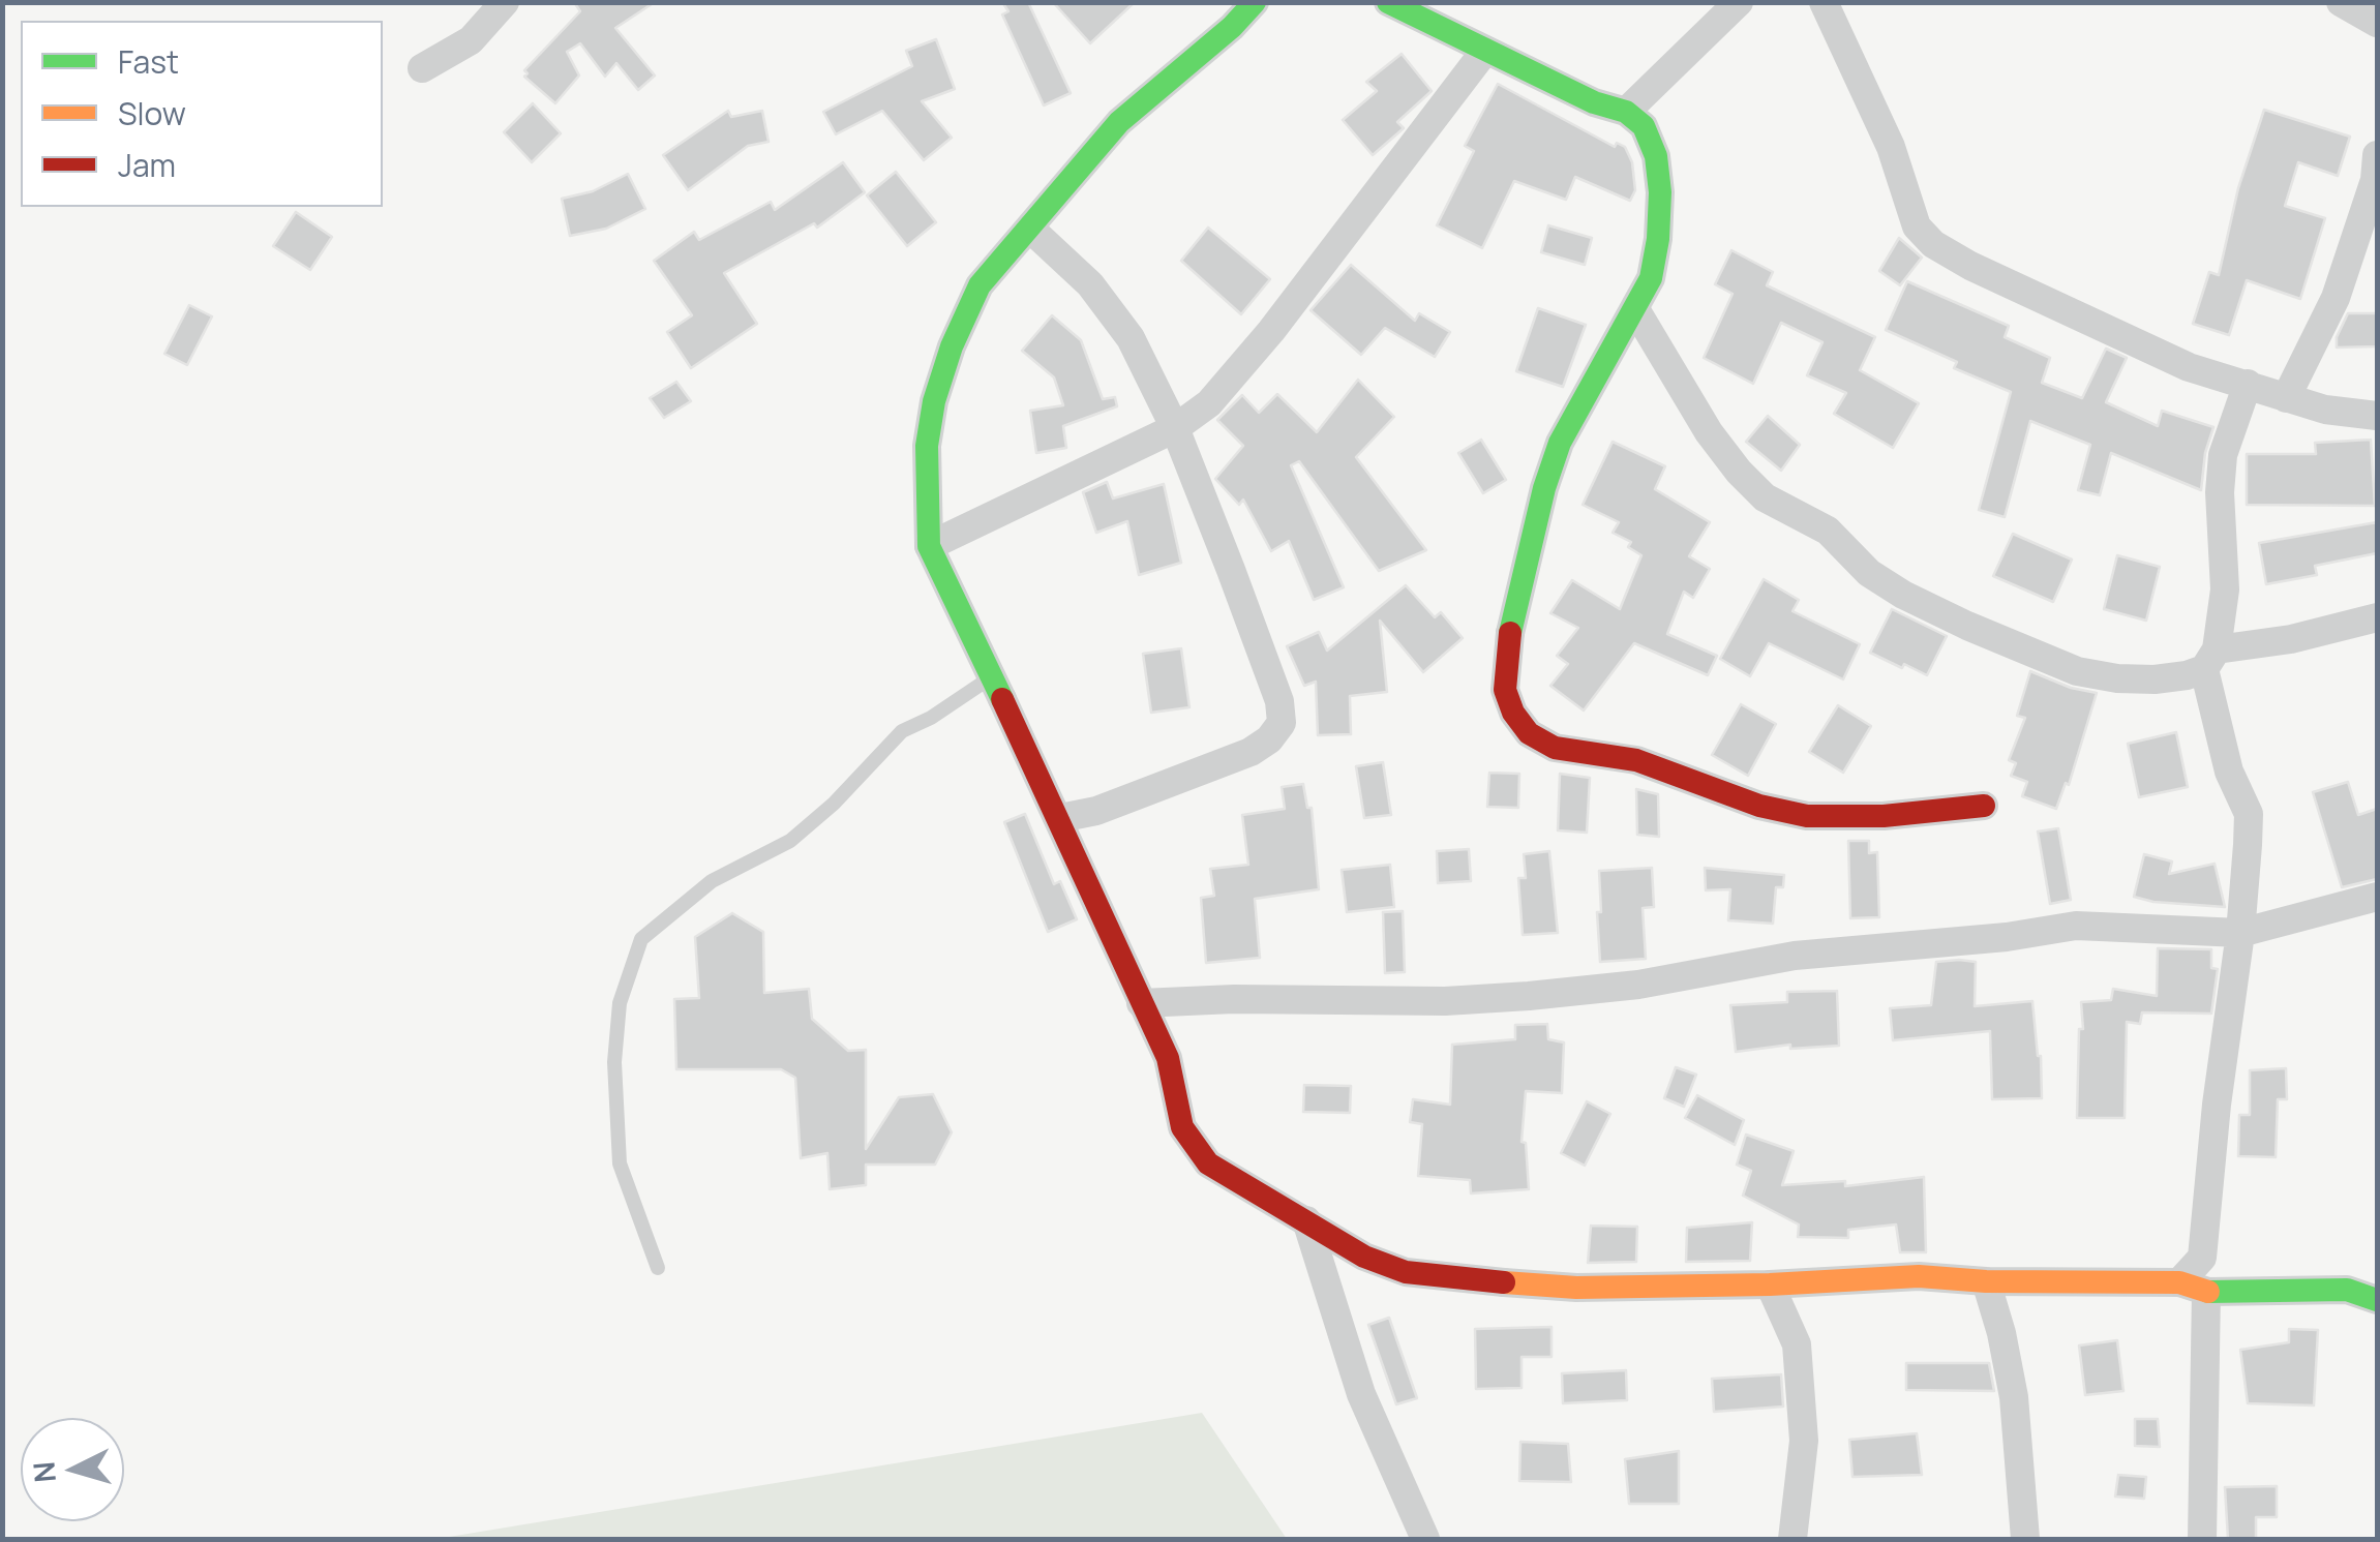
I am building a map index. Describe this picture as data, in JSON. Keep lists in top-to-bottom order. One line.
{"legend":["Fast","Slow","Jam"],"north":"left"}
